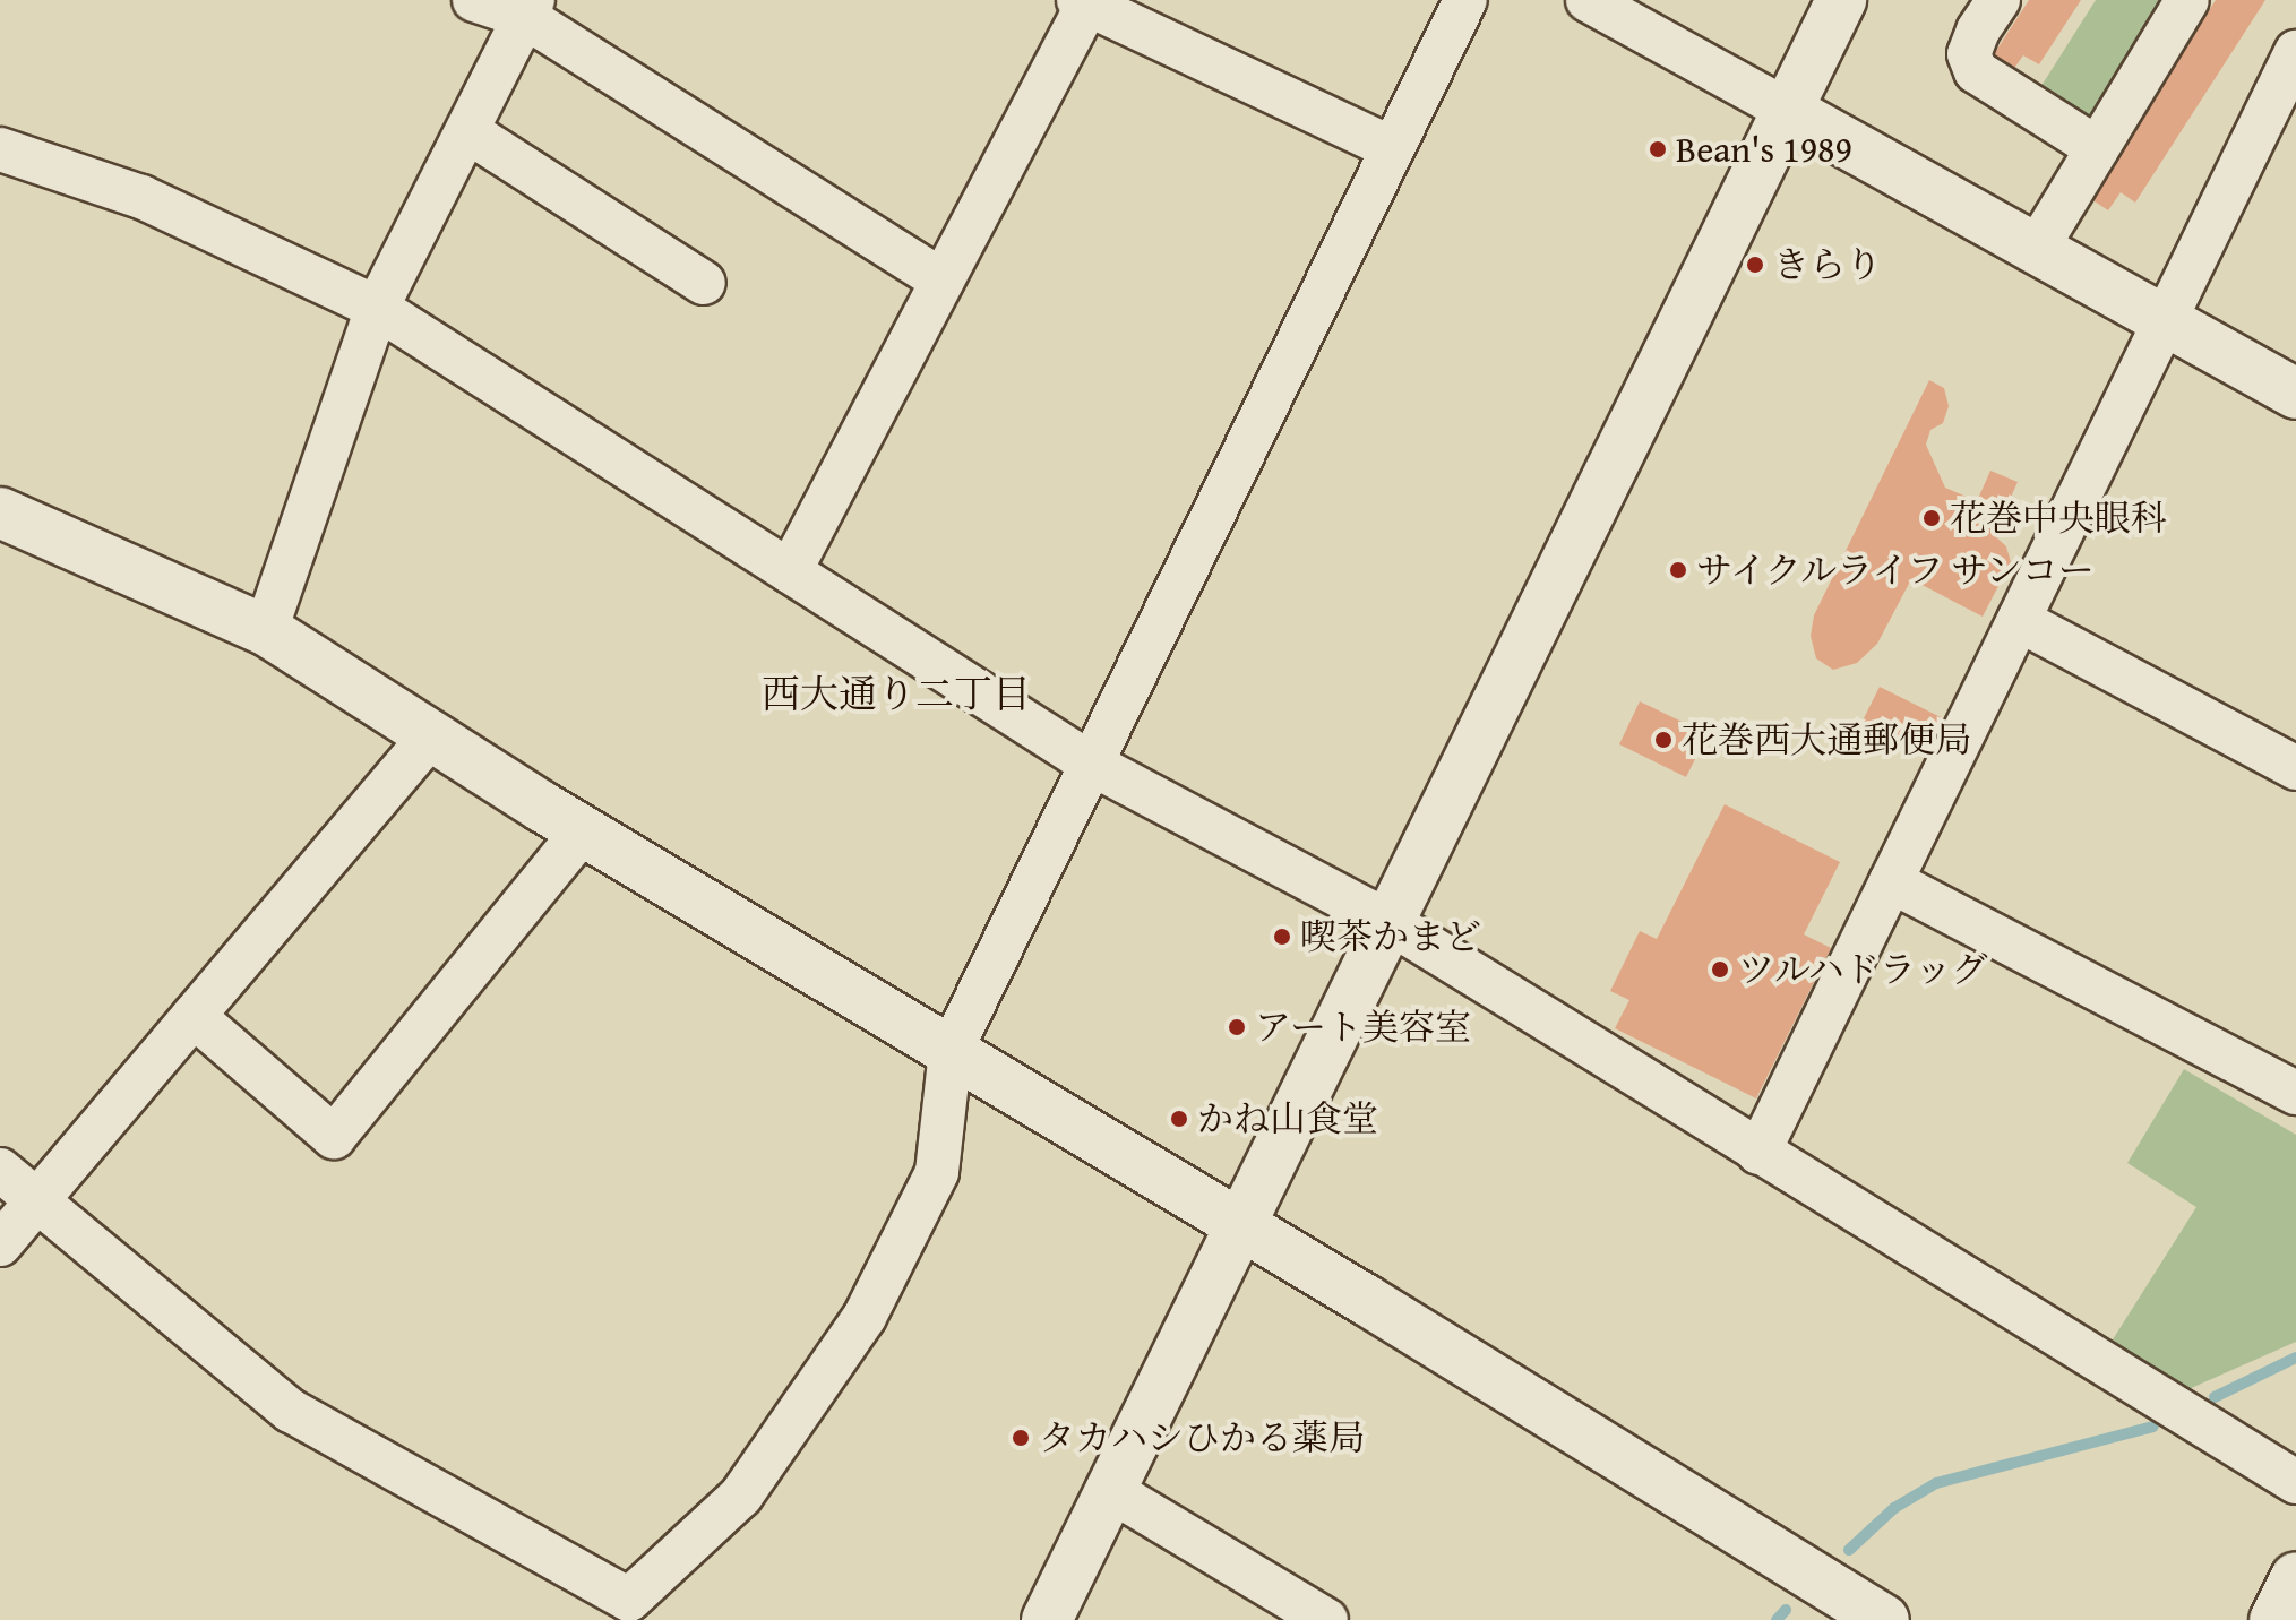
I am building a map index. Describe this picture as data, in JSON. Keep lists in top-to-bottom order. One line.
{"districts":["西大通り二丁目"],"places":["Bean's 1989","きらり","花巻中央眼科","サイクルライフ サンコー","花巻西大通郵便局","喫茶かまど","ツルハドラッグ","アート美容室","かね山食堂","タカハシひかる薬局"]}
